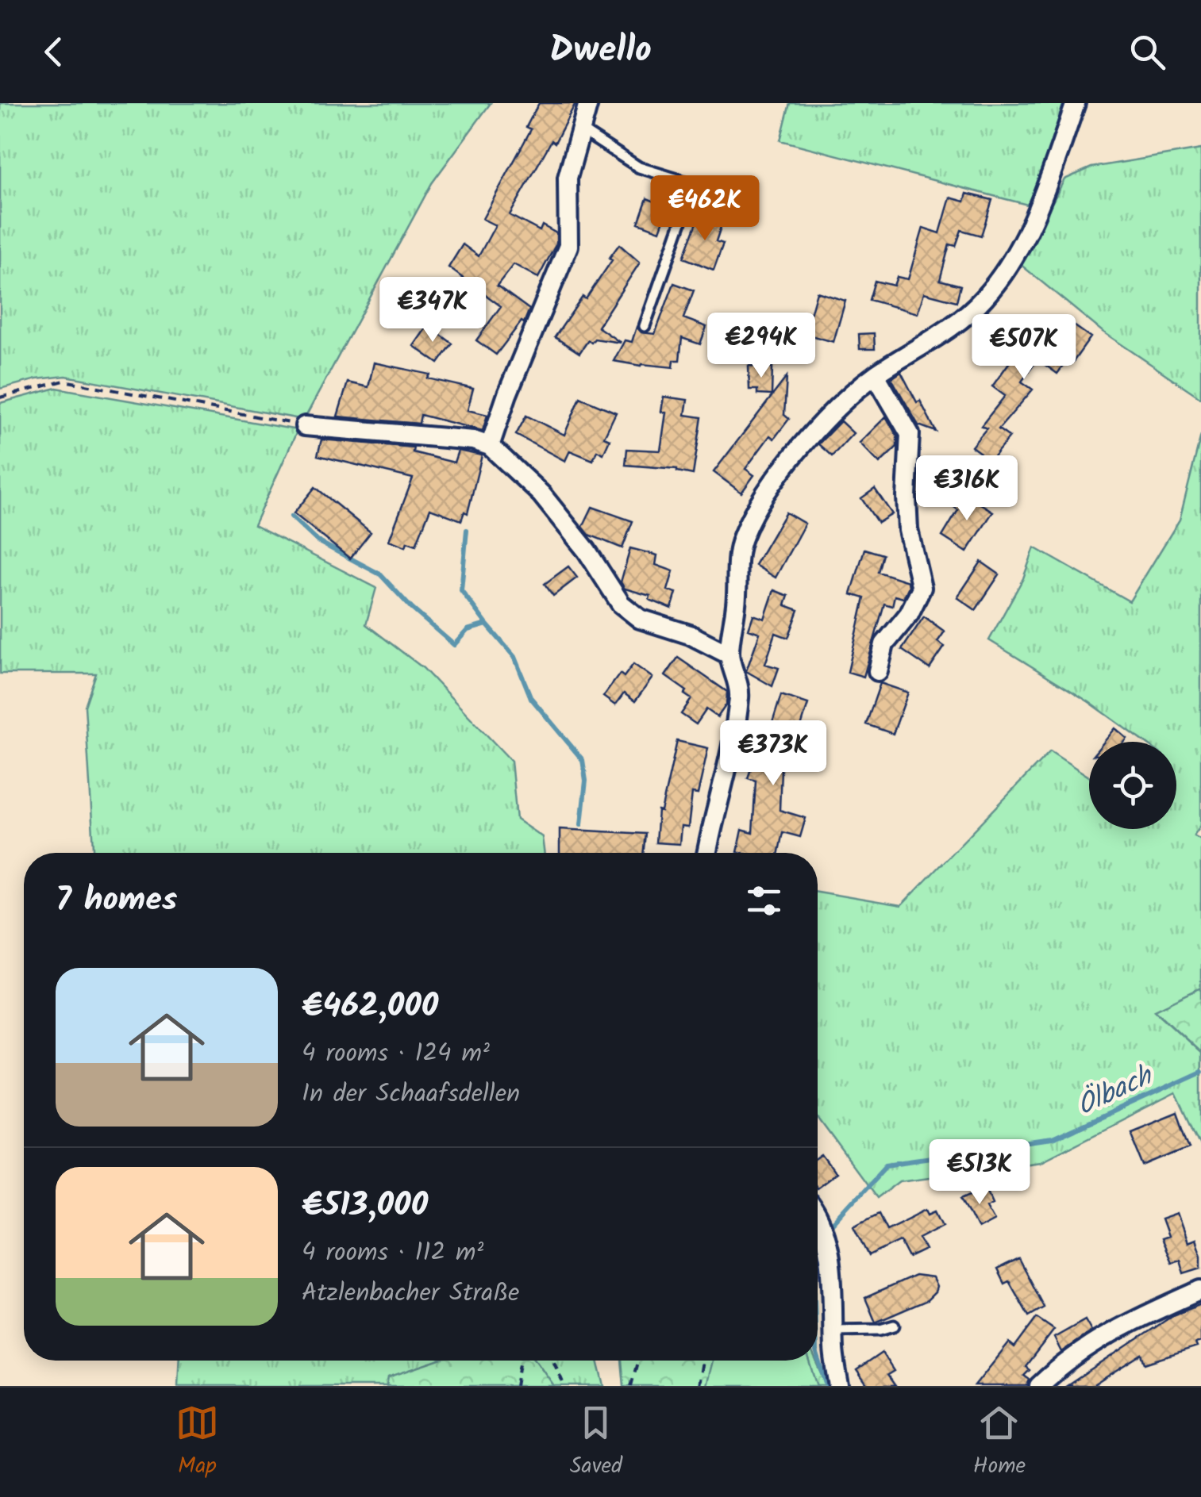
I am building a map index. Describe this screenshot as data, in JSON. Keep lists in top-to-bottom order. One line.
{"water":["Ölbach"],"page":{"header":"Dwello","price":["€462K","€347K","€294K","€507K","€316K","€373K","€513K"],"heading":"7 homes","list":[{"name":"€462,000","note":"4 rooms · 124 m² · In der Schaafsdellen"},{"name":"€513,000","note":"4 rooms · 112 m² · Atzlenbacher Straße"}],"tabs":["Map","Saved","Home"]}}
